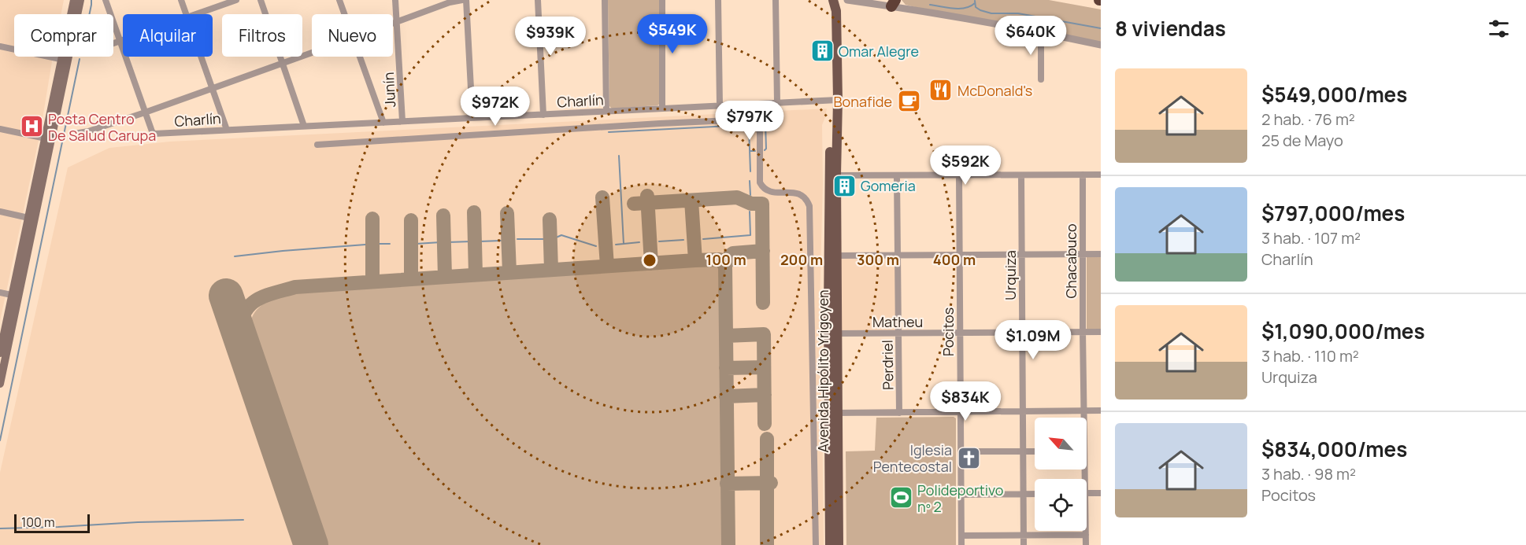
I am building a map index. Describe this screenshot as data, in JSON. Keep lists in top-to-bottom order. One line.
{"streets":{"main road":["Avenida Hipólito Yrigoyen"],"street":["Junín","Charlín","Chacabuco","Urquiza","Matheu","Pocitos","Perdriel"]},"crossings":[["Junín","Charlín"],["Charlín","Avenida Hipólito Yrigoyen"],["Chacabuco","Matheu"],["Urquiza","Matheu"],["Matheu","Pocitos"],["Matheu","Perdriel"],["Matheu","Avenida Hipólito Yrigoyen"]],"places":{"building":["Omar Alegre","Gomeria"],"restaurant":["McDonald's"],"cafe":["Bonafide"],"hospital":["Posta Centro De Salud Carupa"],"church":["Iglesia Pentecostal"],"sports":["Polideportivo nº 2"]},"scale_bar":"100 m","north":"top left","page":{"heading":"8 viviendas","price":["$549K","$640K","$939K","$972K","$797K","$592K","$1.09M","$834K"],"chip":["Comprar","Alquilar","Filtros","Nuevo"],"list":[{"name":"$549,000/mes","note":"2 hab. · 76 m² · 25 de Mayo"},{"name":"$797,000/mes","note":"3 hab. · 107 m² · Charlín"},{"name":"$1,090,000/mes","note":"3 hab. · 110 m² · Urquiza"},{"name":"$834,000/mes","note":"3 hab. · 98 m² · Pocitos"}],"scale":"100 m"},"rings":["100 m","200 m","300 m","400 m"]}
